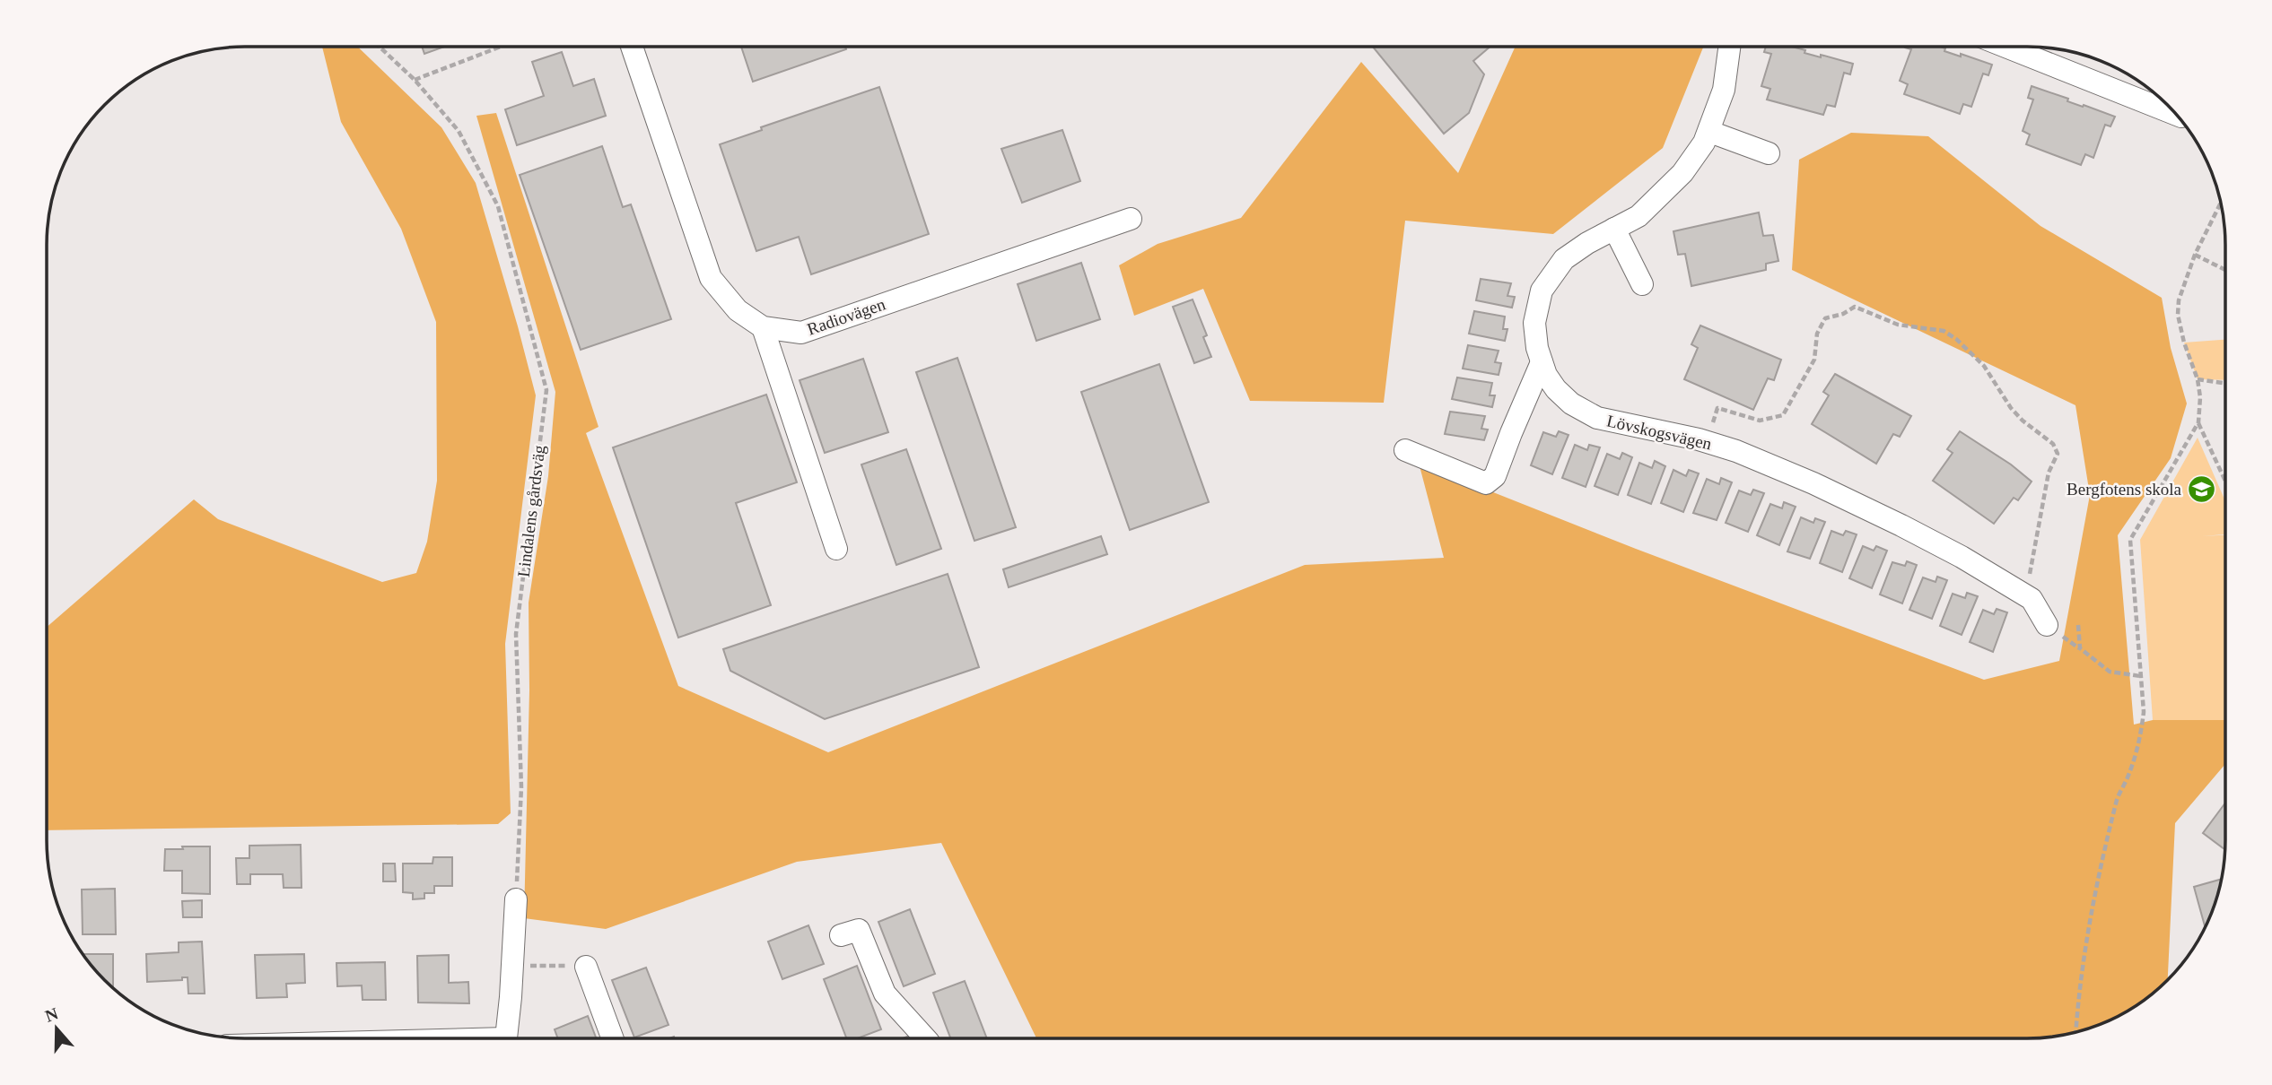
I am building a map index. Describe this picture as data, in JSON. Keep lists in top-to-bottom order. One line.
{"streets":{"street":["Radiovägen","Lövskogsvägen"],"path":["Lindalens gårdsväg"]},"places":{"school or university":["Bergfotens skola"]},"north":"top"}
